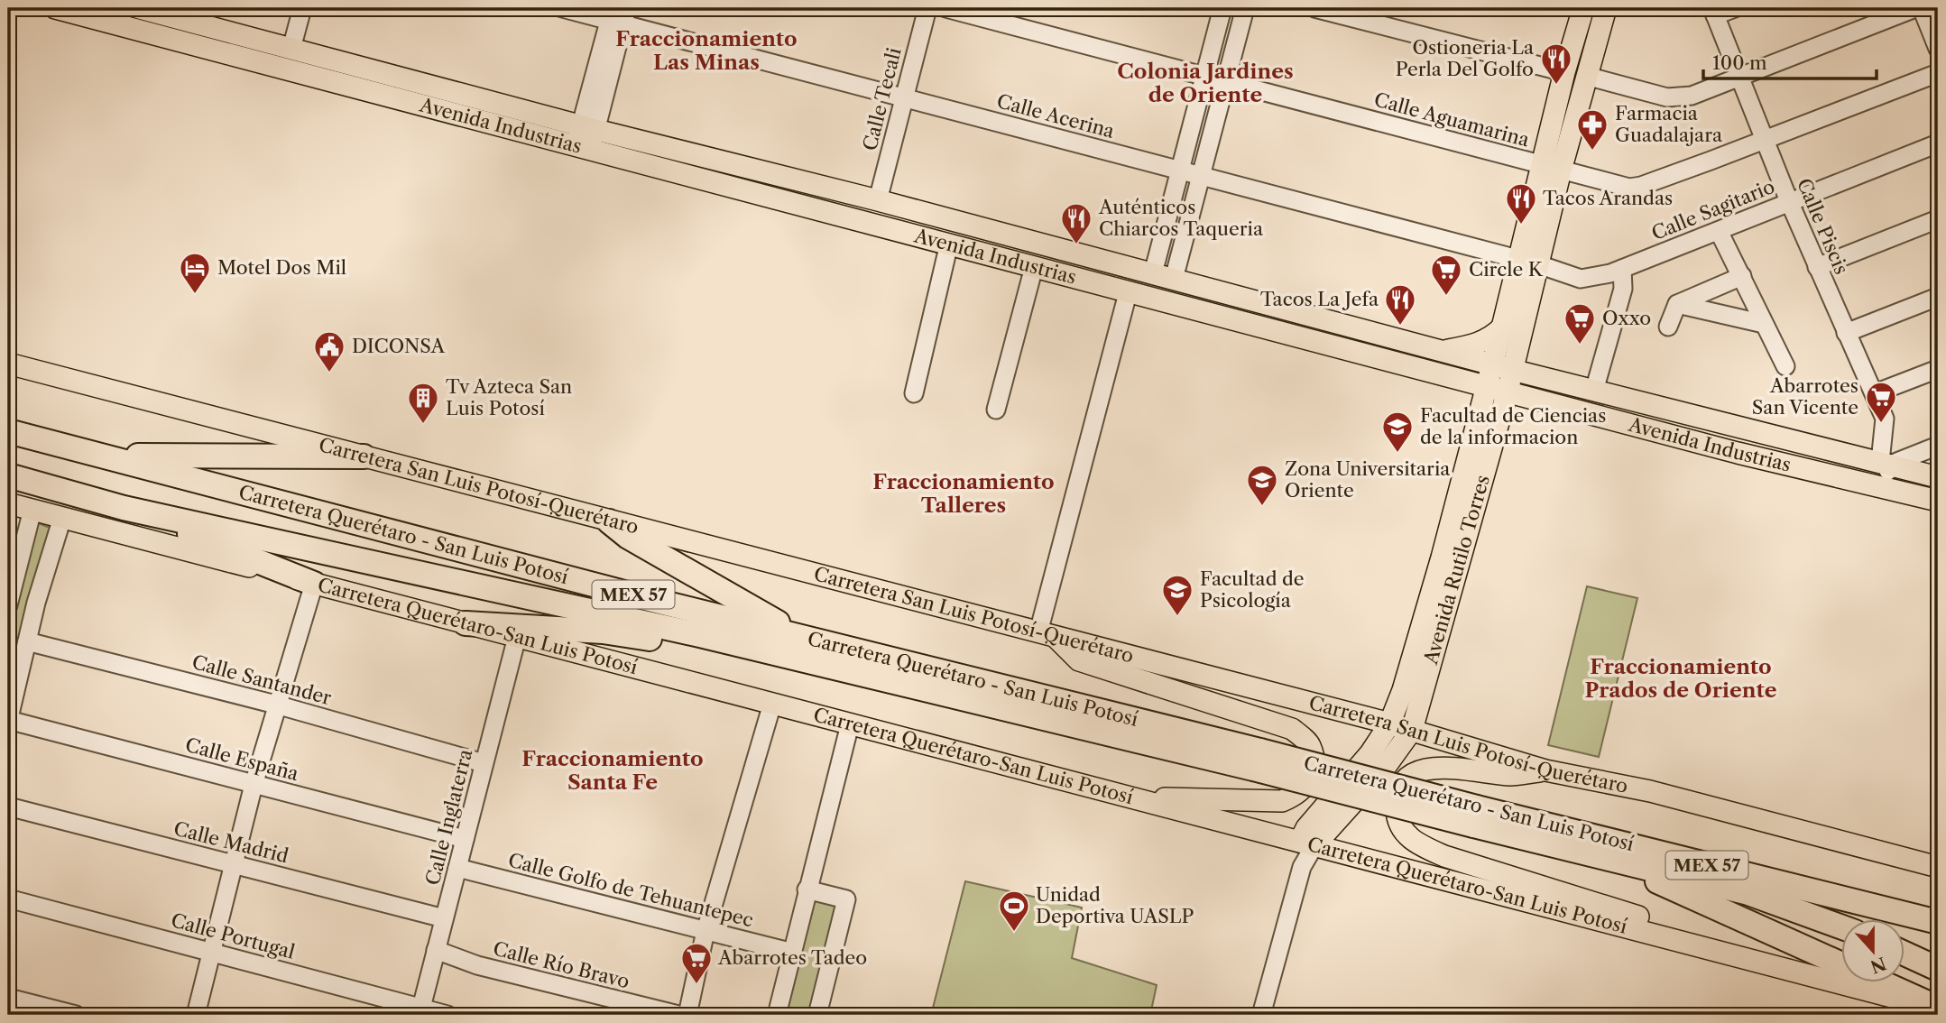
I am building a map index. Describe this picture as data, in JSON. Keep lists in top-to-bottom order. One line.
{"streets":{"highway":["Carretera Querétaro - San Luis Potosí","MEX 57"],"main road":["Avenida Industrias","Carretera San Luis Potosí-Querétaro","Avenida Rutilo Torres","Carretera Querétaro-San Luis Potosí"],"street":["Calle Tecali","Calle Acerina","Calle Aguamarina","Calle Sagitario","Calle Piscis","Calle Santander","Calle España","Calle Inglaterra","Calle Madrid","Calle Golfo de Tehuantepec","Calle Portugal","Calle Río Bravo"]},"crossings":[["Calle Tecali","Calle Acerina"],["Calle Tecali","Avenida Industrias"],["Calle Acerina","Calle Sagitario"],["Calle Acerina","Avenida Rutilo Torres"],["Calle Aguamarina","Calle Piscis"],["Calle Aguamarina","Avenida Rutilo Torres"],["Avenida Industrias","Calle Piscis"],["Avenida Industrias","Avenida Rutilo Torres"],["Calle Sagitario","Calle Piscis"],["Calle Sagitario","Avenida Rutilo Torres"],["Carretera San Luis Potosí-Querétaro","Avenida Rutilo Torres"],["Avenida Rutilo Torres","Carretera Querétaro-San Luis Potosí"],["Carretera Querétaro-San Luis Potosí","Calle Inglaterra"],["Calle Santander","Calle Inglaterra"],["Calle España","Calle Inglaterra"],["Calle Inglaterra","Calle Madrid"],["Calle Inglaterra","Calle Golfo de Tehuantepec"],["Calle Inglaterra","Calle Portugal"],["Calle Inglaterra","Calle Río Bravo"]],"districts":["Fraccionamiento Las Minas","Colonia Jardines de Oriente","Fraccionamiento Talleres","Fraccionamiento Prados de Oriente","Fraccionamiento Santa Fe"],"places":{"restaurant":["Ostioneria La Perla Del Golfo","Tacos Arandas","Auténticos Chiarcos Taqueria","Tacos La Jefa"],"pharmacy":["Farmacia Guadalajara"],"hotel":["Motel Dos Mil"],"supermarket":["Circle K","Oxxo","Abarrotes San Vicente","Abarrotes Tadeo"],"public building":["DICONSA"],"building":["Tv Azteca San Luis Potosí"],"school or university":["Facultad de Ciencias de la informacion","Zona Universitaria Oriente","Facultad de Psicología"],"sports":["Unidad Deportiva UASLP"]},"scale_bar":"100 m","north":"bottom"}
